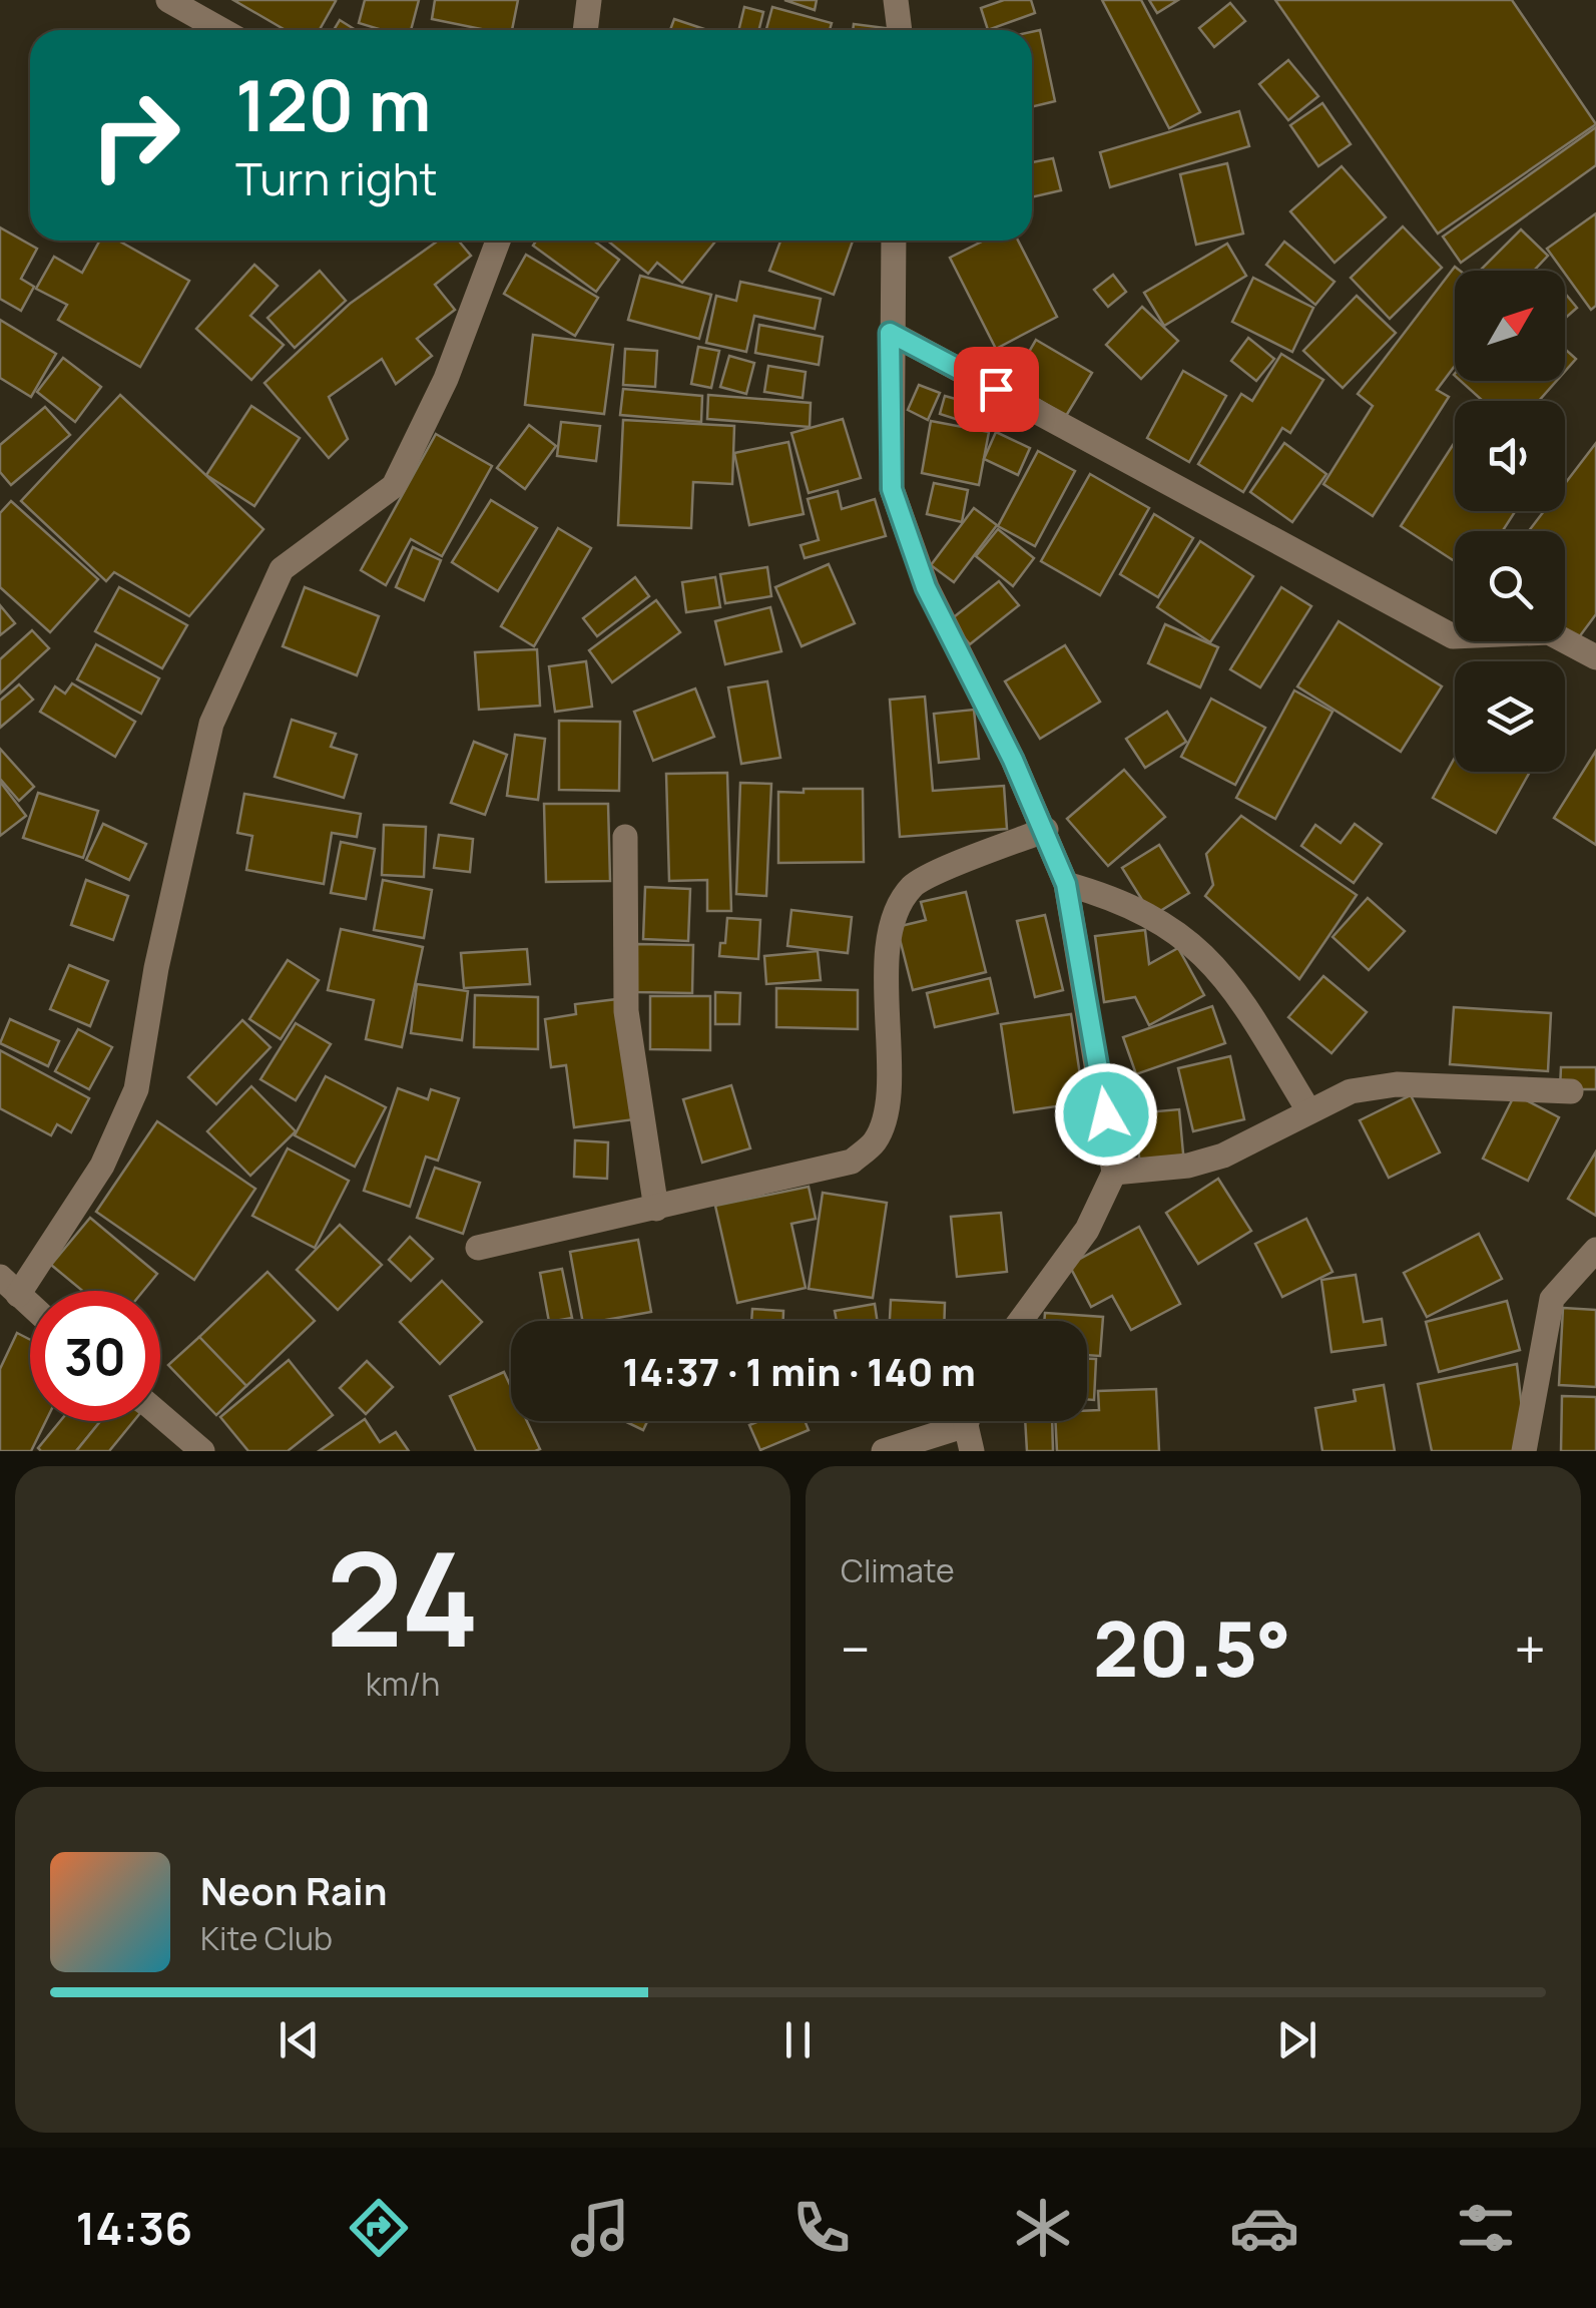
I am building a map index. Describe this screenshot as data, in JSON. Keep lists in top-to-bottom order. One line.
{"north":"top right","page":{"turn":["120 m","Turn right"],"limit":"30","trip":"14:37 · 1 min · 140 m","tile":[["24","km/h"],"Climate"],"heat":["−","20.5°","+"],"song":["Neon Rain","Kite Club"],"tabs":"14:36"}}
